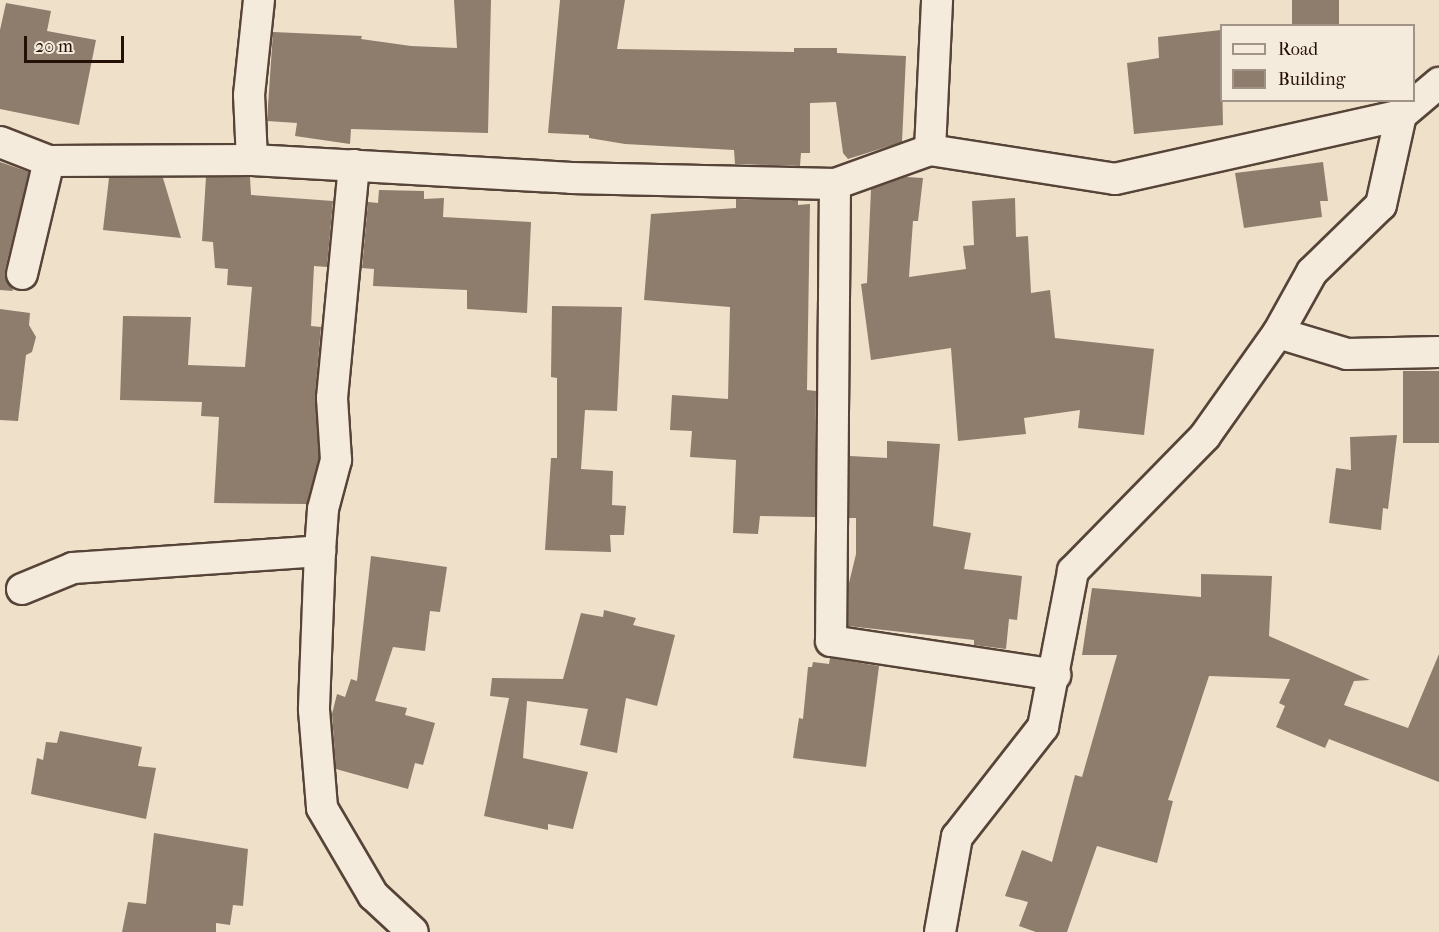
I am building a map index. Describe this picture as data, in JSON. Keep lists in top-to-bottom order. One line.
{"legend":["Road","Building"],"scale_bar":"20 m"}
